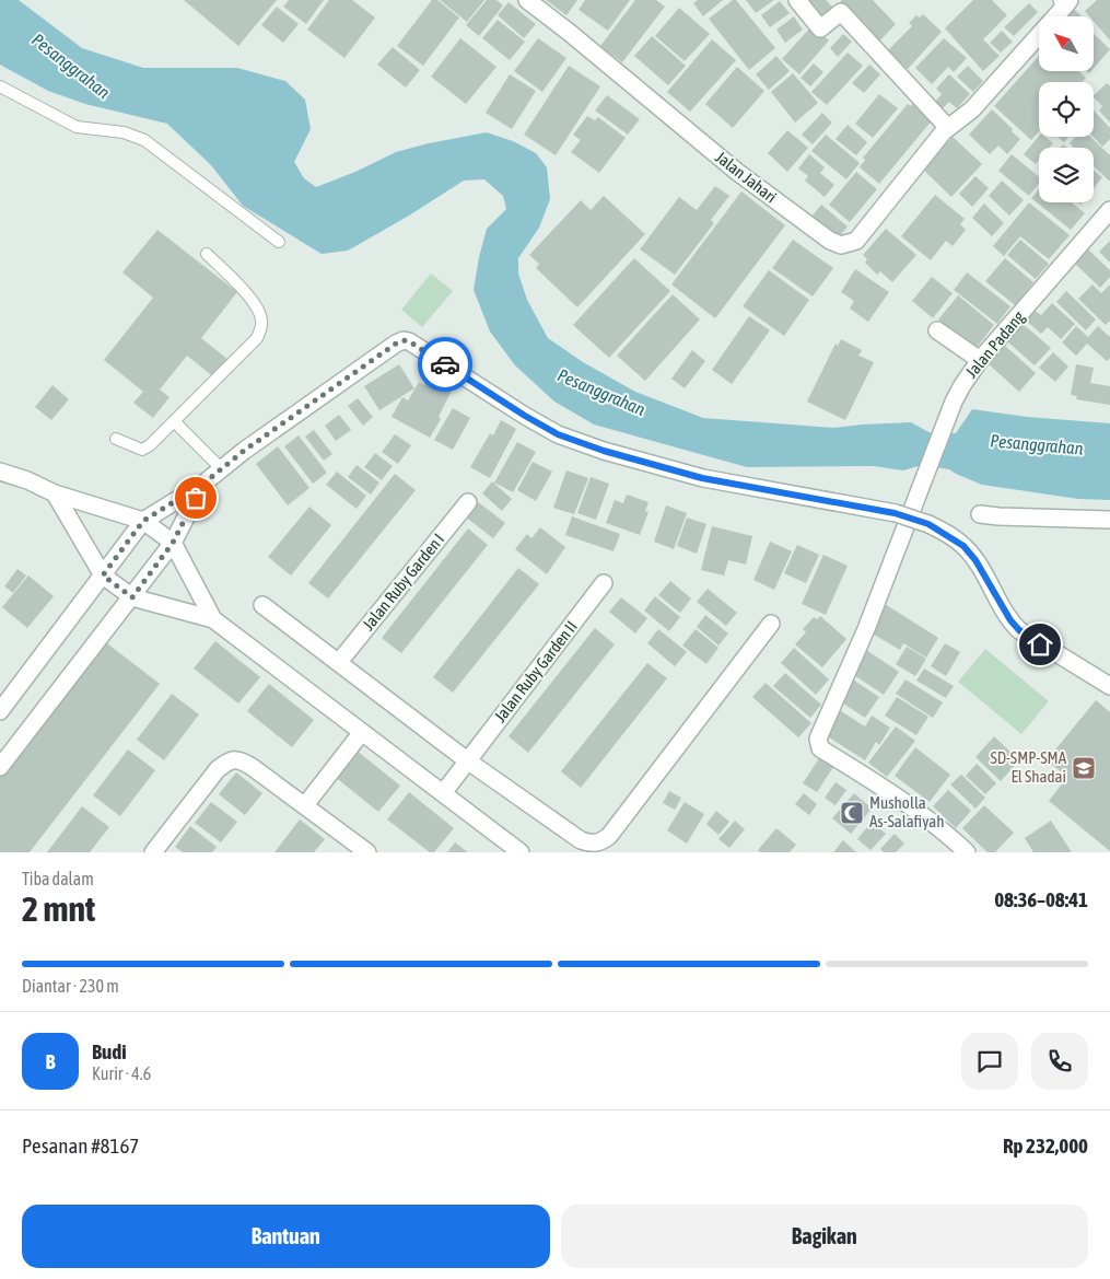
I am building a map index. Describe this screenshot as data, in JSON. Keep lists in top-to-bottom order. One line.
{"streets":{"street":["Jalan Jahari","Jalan Padang","Jalan Ruby Garden I","Jalan Ruby Garden II"]},"water":["Pesanggrahan"],"places":{"school or university":["SD-SMP-SMA El Shadai"],"mosque":["Musholla As-Salafiyah"]},"north":"top left","page":{"heading":["2 mnt","Tiba dalam","08:36–08:41"],"panel":["Budi","Kurir · 4.6","Pesanan #8167","Rp 232,000"],"bar":"Diantar · 230 m","round":"B","buttons":["Bantuan","Bagikan"]}}
